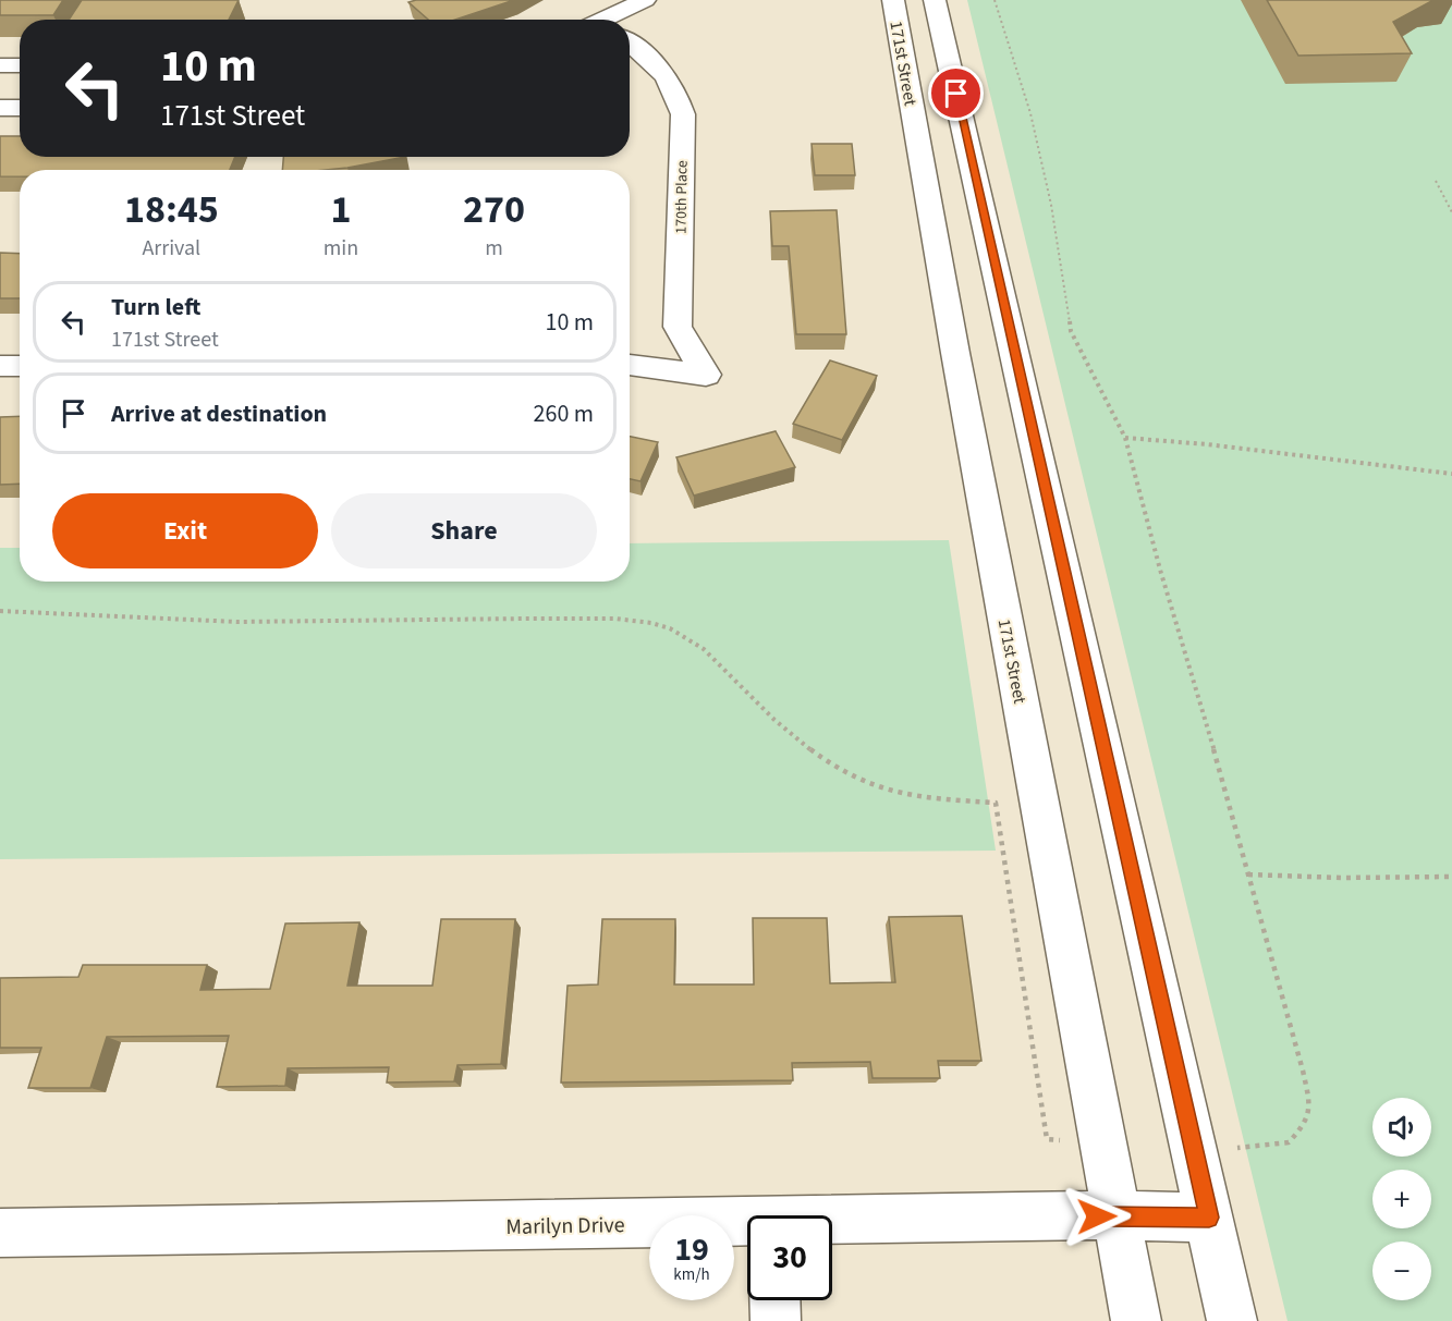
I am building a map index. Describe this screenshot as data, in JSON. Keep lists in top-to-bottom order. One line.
{"streets":{"street":["171st Street","170th Place","Marilyn Drive"]},"crossings":[["171st Street","Marilyn Drive"]],"page":{"turn":["10 m","171st Street"],"eta":["18:45","Arrival","1","min","270","m"],"list":[{"name":"Turn left","note":"171st Street","value":"10 m"},{"name":"Arrive at destination","value":"260 m"}],"buttons":["Exit","Share"],"map_buttons":["+","−"],"speed":"19 km/h","limit":"30"}}
